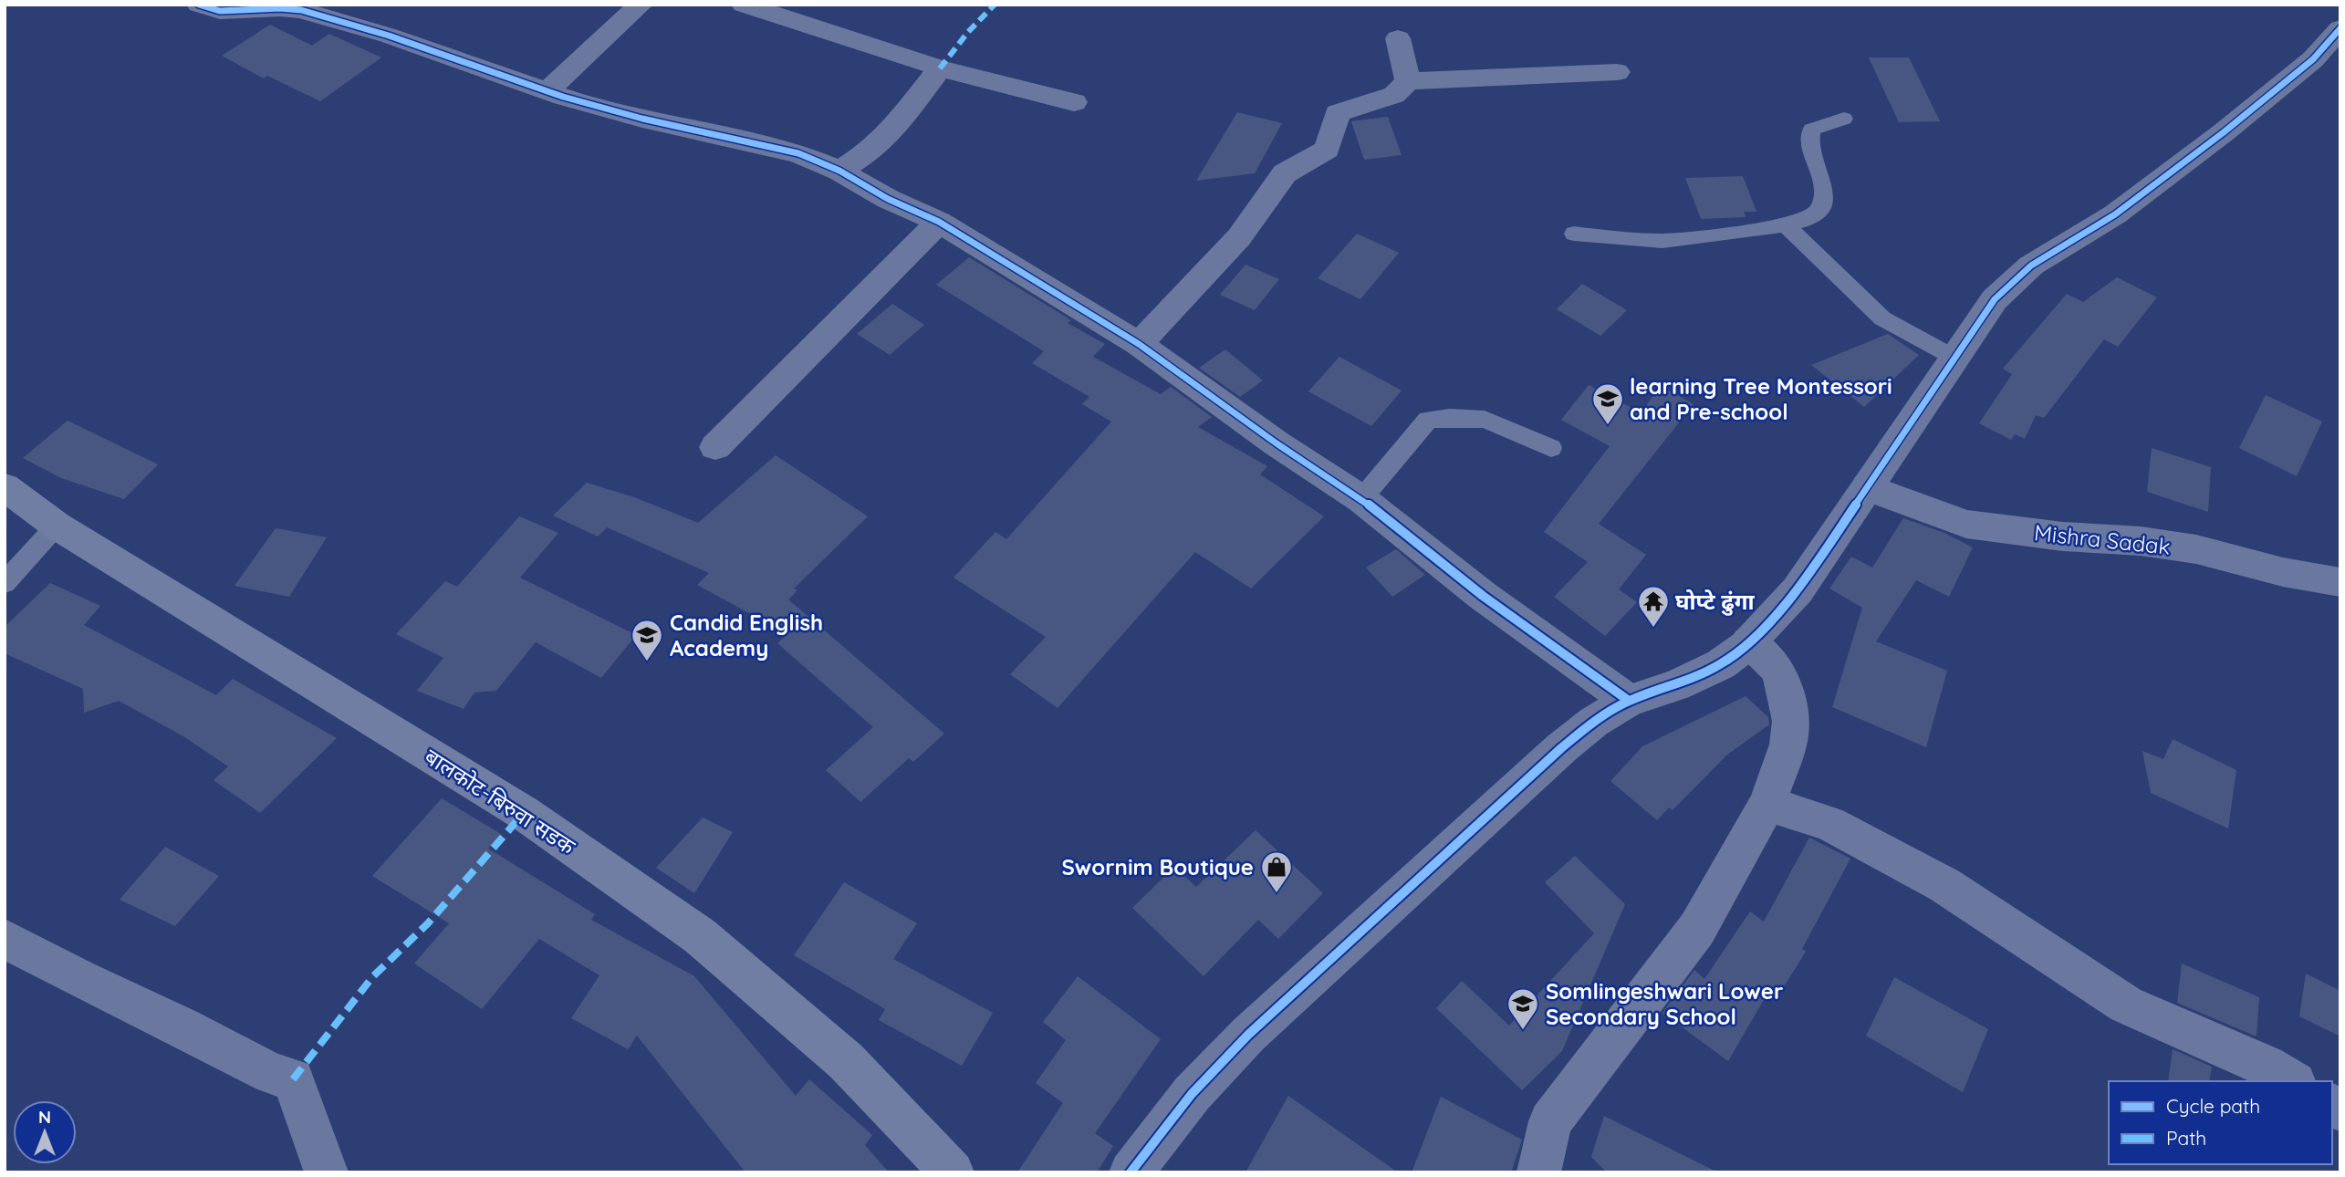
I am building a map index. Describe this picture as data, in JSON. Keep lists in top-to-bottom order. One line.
{"streets":{"main road":["बालकोट-बिरुवा सडक"],"street":["Mishra Sadak"]},"places":{"school or university":["learning Tree Montessori and Pre-school","Candid English Academy","Somlingeshwari Lower Secondary School"],"temple":["घोप्टे ढुंगा"],"shop":["Swornim Boutique"]},"legend":["Cycle path","Path"],"north":"top"}
